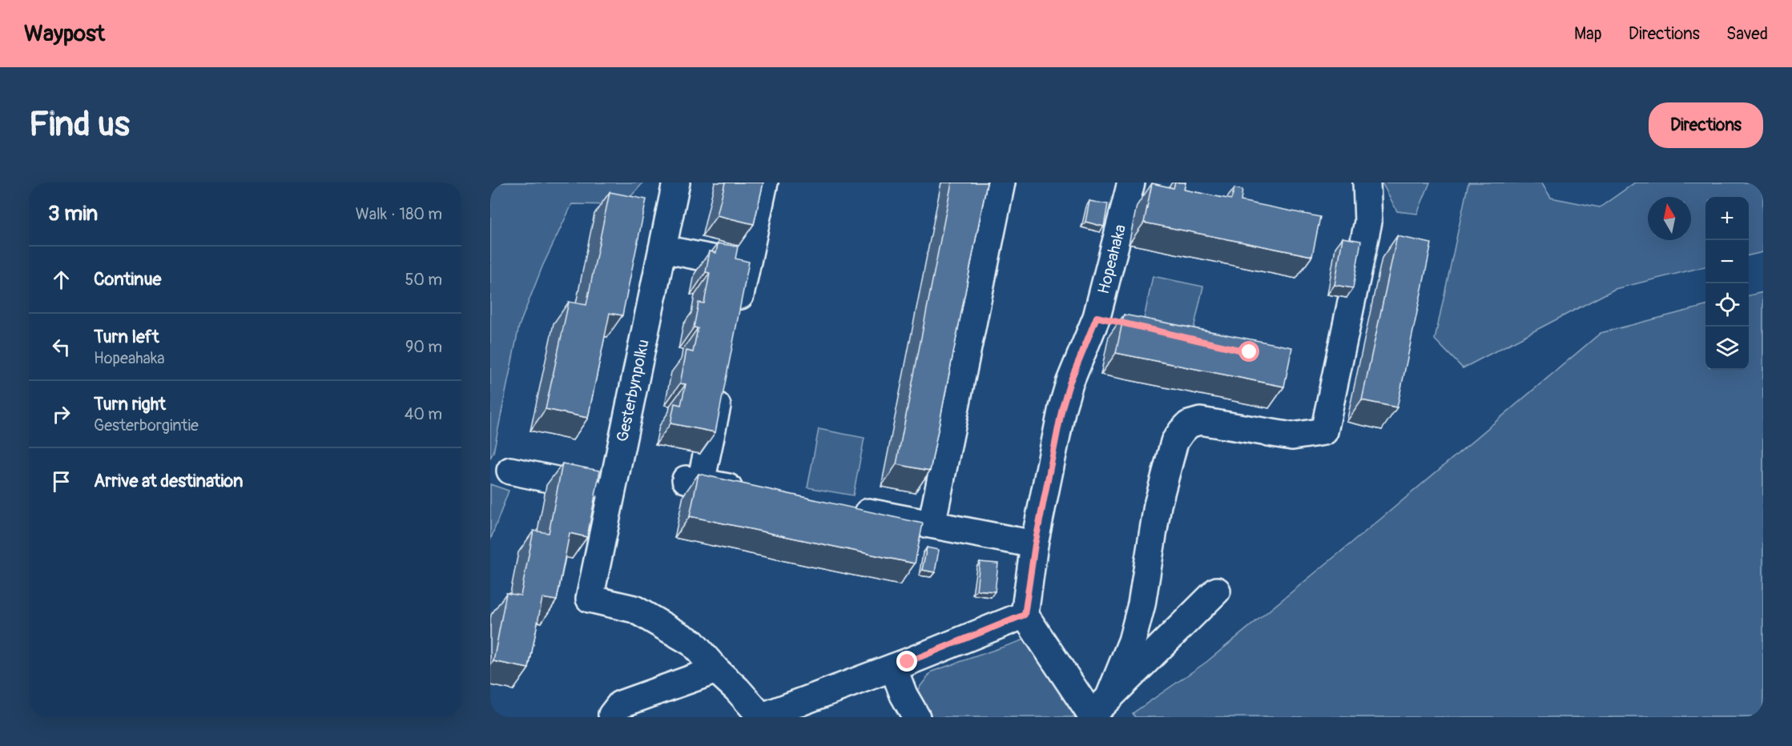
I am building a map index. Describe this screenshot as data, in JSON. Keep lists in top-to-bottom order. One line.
{"streets":{"street":["Hopeahaka","Gesterbynpolku"]},"north":"top","page":{"header":"Waypost","nav":["Map","Directions","Saved"],"buttons":"Directions","title":"Find us","heading":["3 min","Walk · 180 m"],"map_buttons":["+","−"],"list":[["Continue","50 m"],["Turn left","Hopeahaka","90 m"],["Turn right","Gesterborgintie","40 m"],"Arrive at destination"]}}
